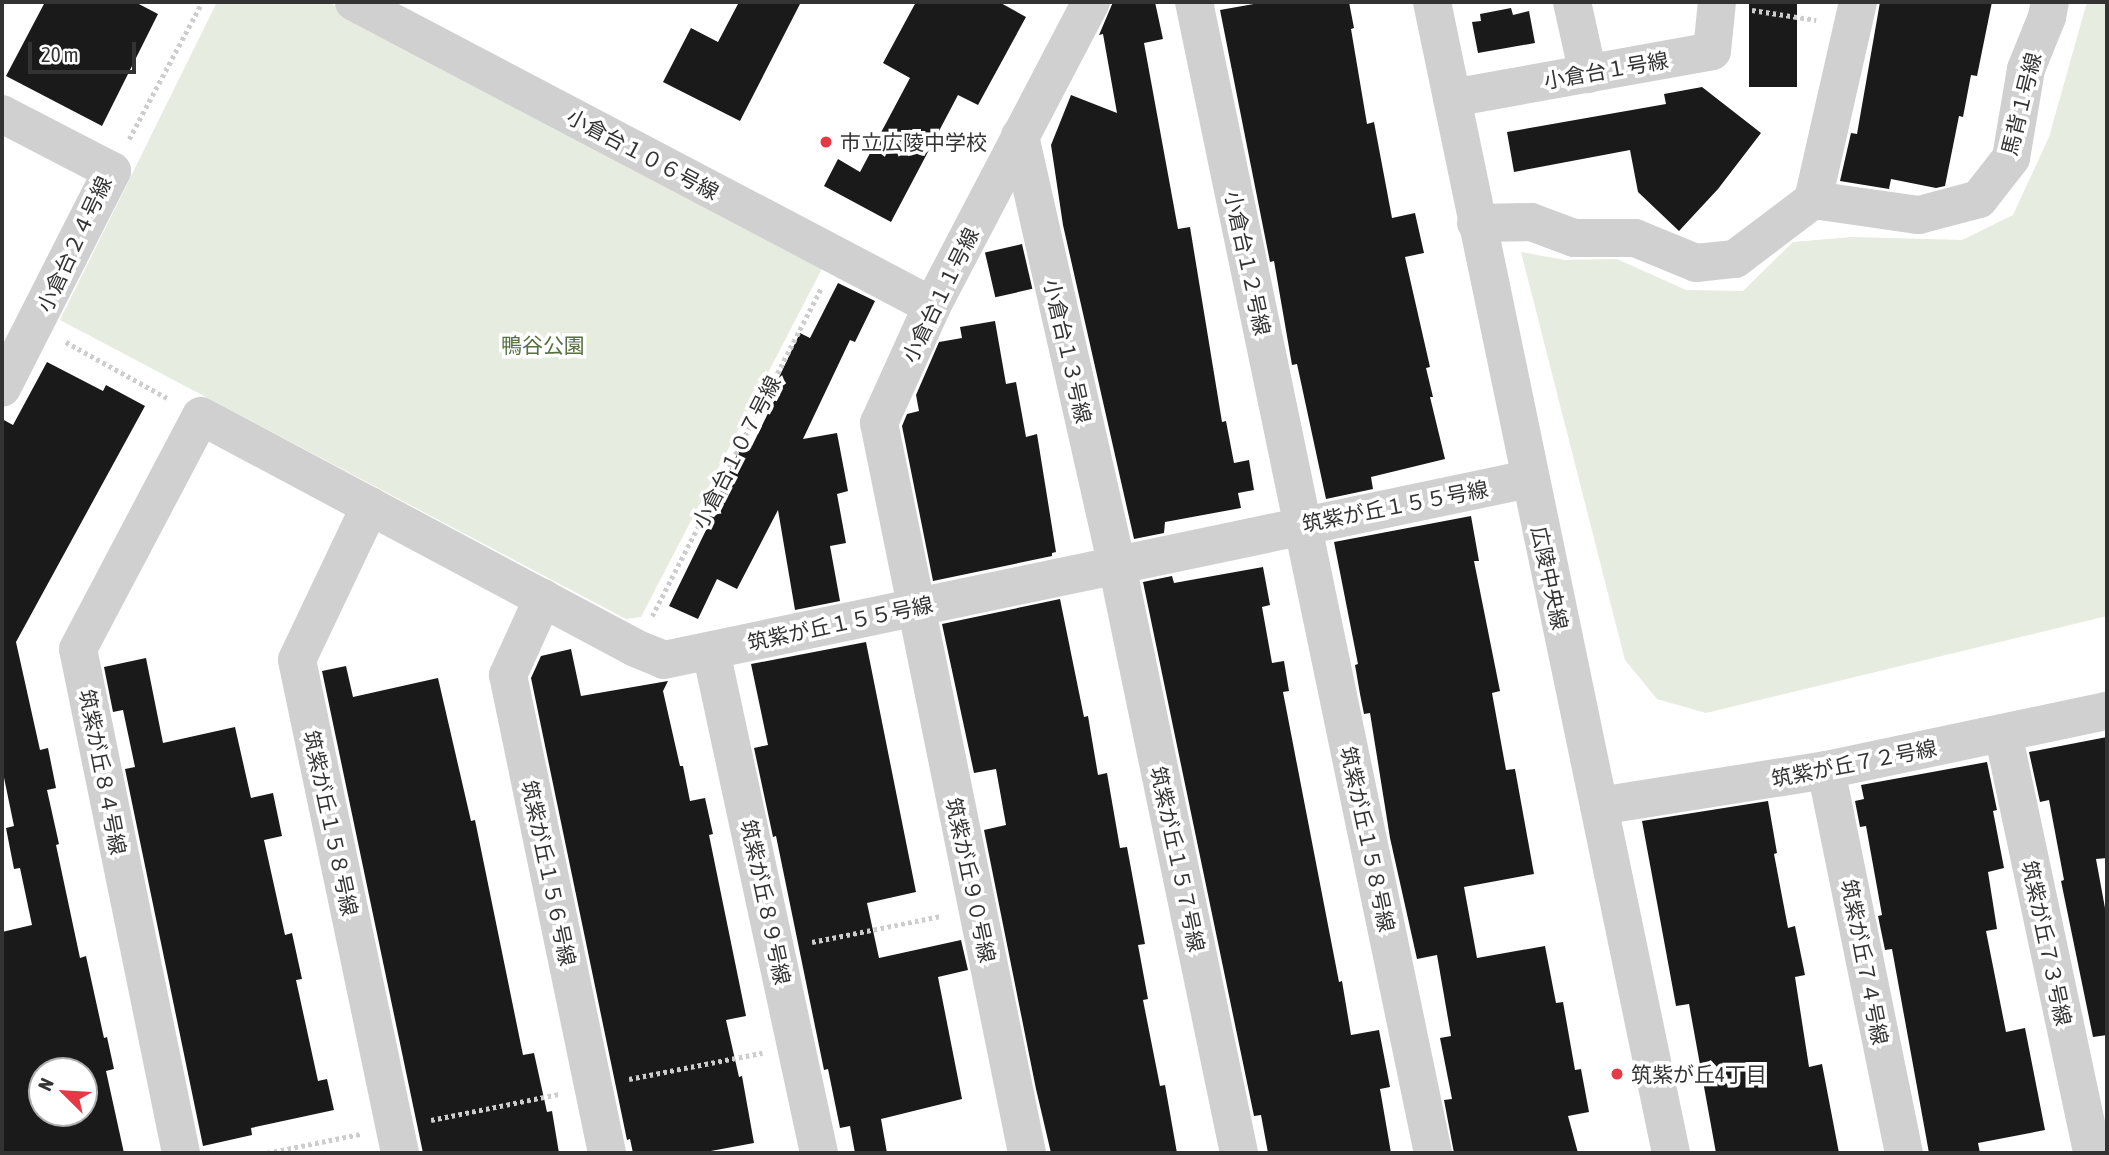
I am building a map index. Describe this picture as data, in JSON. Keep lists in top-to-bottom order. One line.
{"streets":{"street":["小倉台１号線","馬背１号線","小倉台１０６号線","小倉台２４号線","小倉台１２号線","小倉台１１号線","小倉台１３号線","筑紫が丘１５５号線","広陵中央線","筑紫が丘７２号線","筑紫が丘８４号線","筑紫が丘１５８号線","筑紫が丘１５７号線","筑紫が丘１５６号線","筑紫が丘９０号線","筑紫が丘８９号線","筑紫が丘７３号線","筑紫が丘７４号線"],"path":["小倉台１０７号線"]},"crossings":[["小倉台１号線","広陵中央線"],["小倉台１０６号線","小倉台１１号線"],["小倉台１０６号線","小倉台１０７号線"],["小倉台１２号線","筑紫が丘１５５号線"],["小倉台１２号線","筑紫が丘１５８号線"],["小倉台１１号線","小倉台１３号線"],["小倉台１１号線","筑紫が丘１５５号線"],["小倉台１１号線","筑紫が丘９０号線"],["小倉台１３号線","筑紫が丘１５５号線"],["小倉台１３号線","筑紫が丘１５７号線"],["小倉台１０７号線","筑紫が丘１５５号線"],["筑紫が丘１５５号線","広陵中央線"],["筑紫が丘１５５号線","筑紫が丘８４号線"],["筑紫が丘１５５号線","筑紫が丘１５８号線"],["筑紫が丘１５５号線","筑紫が丘１５７号線"],["筑紫が丘１５５号線","筑紫が丘１５６号線"],["筑紫が丘１５５号線","筑紫が丘９０号線"],["筑紫が丘１５５号線","筑紫が丘８９号線"],["広陵中央線","筑紫が丘７２号線"],["筑紫が丘７２号線","筑紫が丘７３号線"],["筑紫が丘７２号線","筑紫が丘７４号線"]],"parks":["鴨谷公園"],"places":["市立広陵中学校","筑紫が丘4丁目"],"scale_bar":"20 m","north":"top left"}
